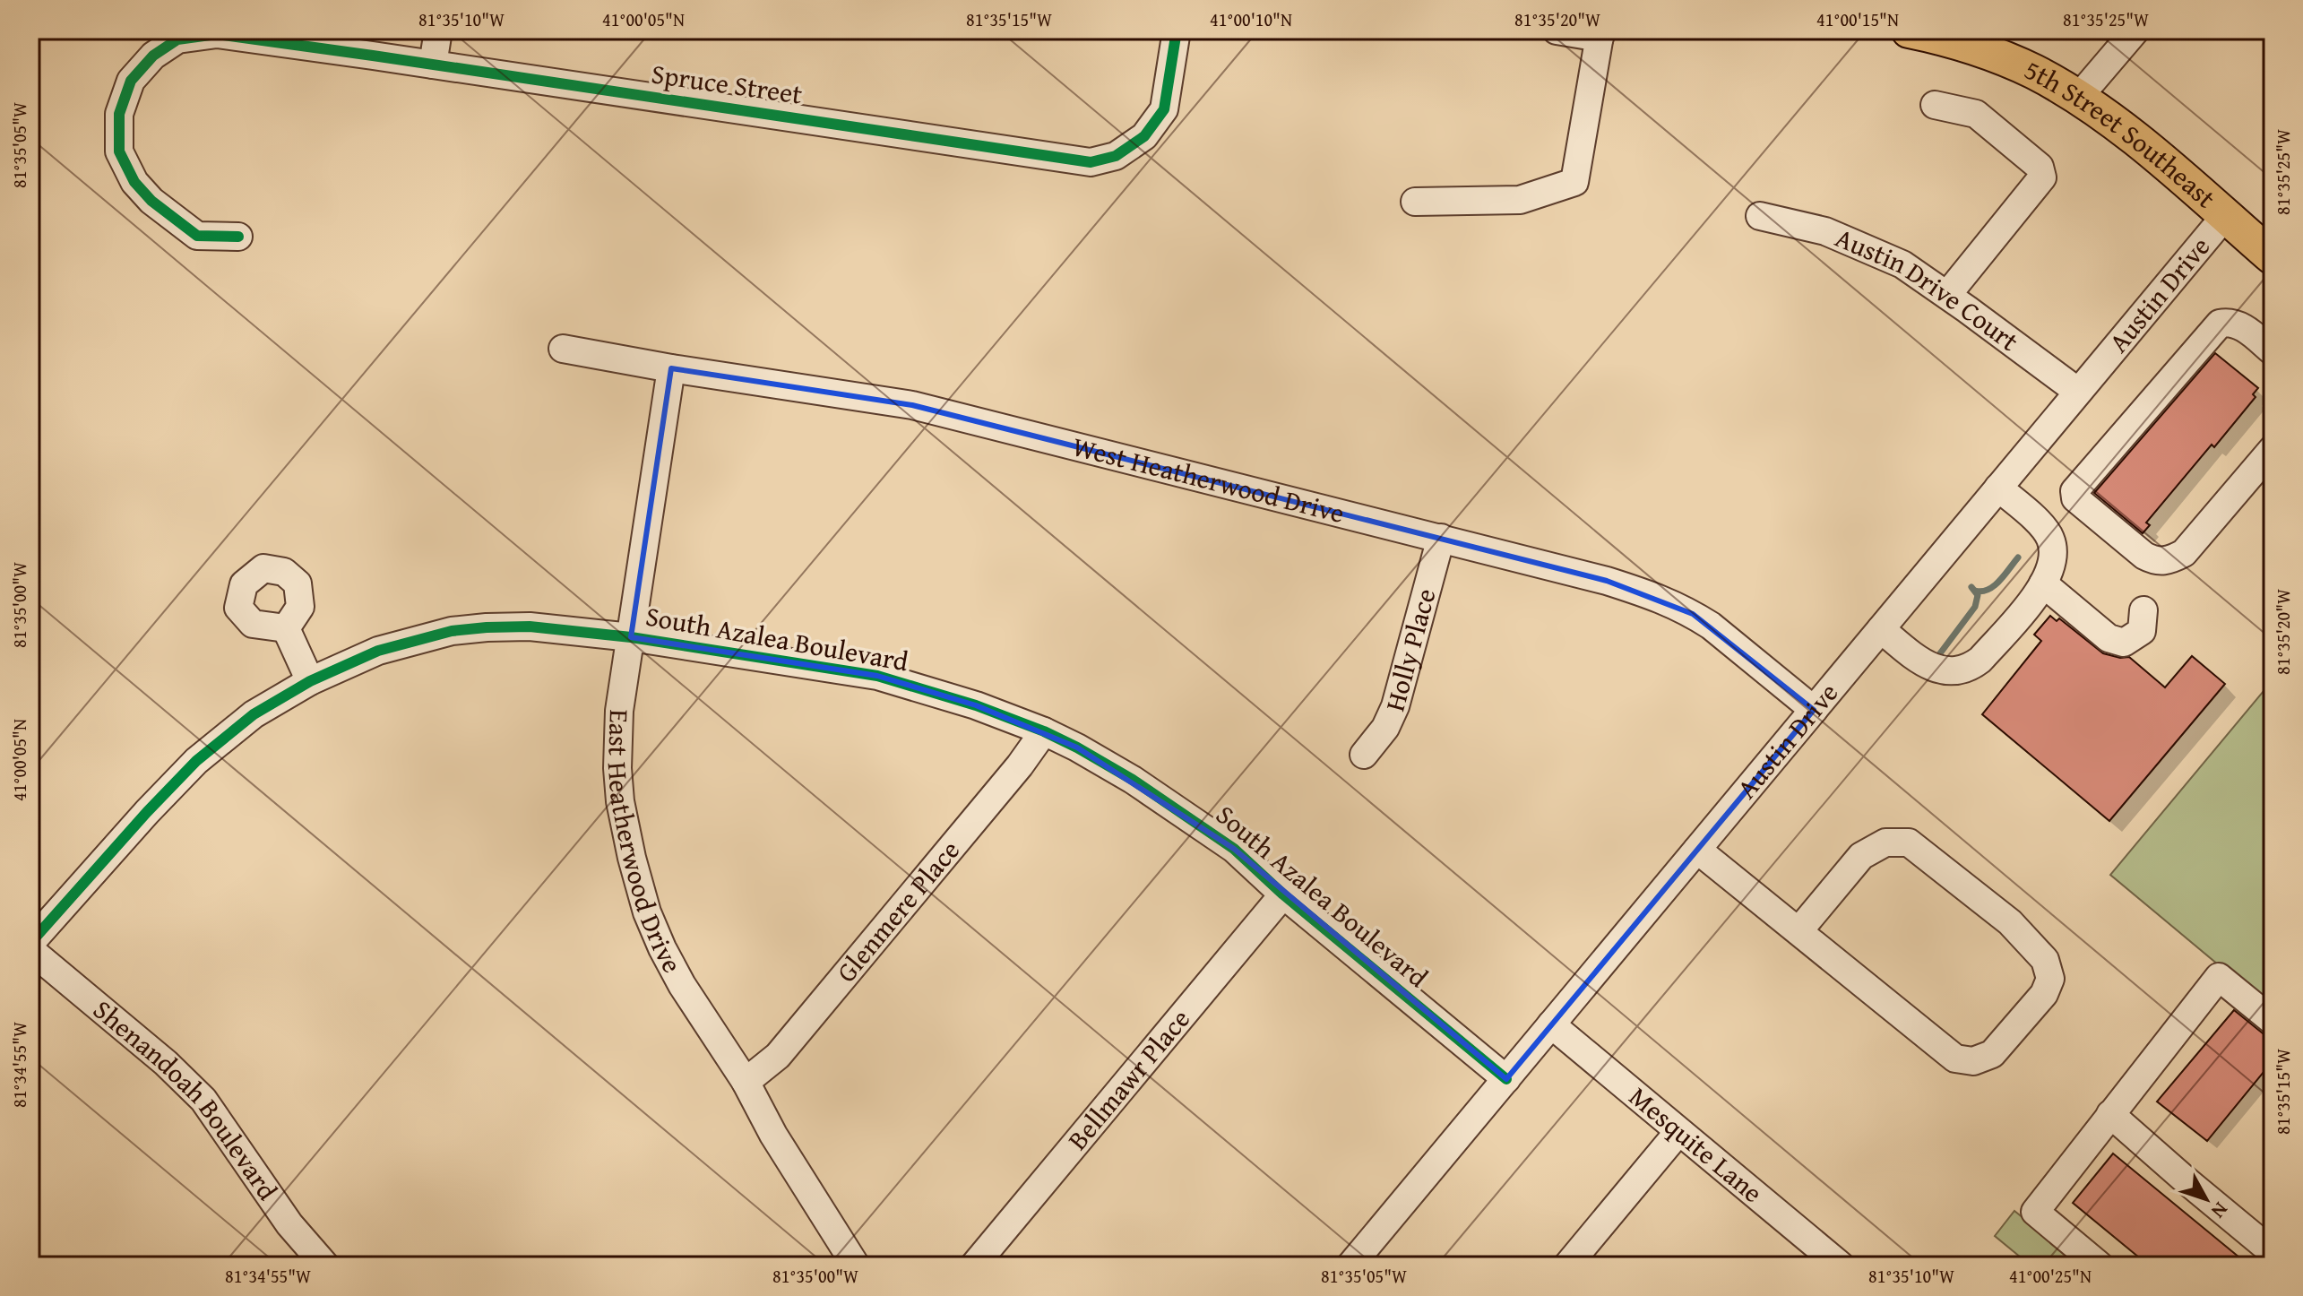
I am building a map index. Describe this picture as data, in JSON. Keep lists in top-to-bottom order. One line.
{"streets":{"main road":["5th Street Southeast"],"street":["Spruce Street","Austin Drive Court","Austin Drive","West Heatherwood Drive","South Azalea Boulevard","Holly Place","East Heatherwood Drive","Glenmere Place","Bellmawr Place","Shenandoah Boulevard","Mesquite Lane"]},"crossings":[["5th Street Southeast","Austin Drive"],["Austin Drive Court","Austin Drive"],["Austin Drive","West Heatherwood Drive"],["Austin Drive","South Azalea Boulevard"],["Austin Drive","Mesquite Lane"],["West Heatherwood Drive","Holly Place"],["West Heatherwood Drive","East Heatherwood Drive"],["South Azalea Boulevard","East Heatherwood Drive"],["South Azalea Boulevard","Glenmere Place"],["South Azalea Boulevard","Bellmawr Place"],["East Heatherwood Drive","Glenmere Place"]],"north":"bottom right","coordinates":["81°35'10\"W","41°00'05\"N","81°35'15\"W","41°00'10\"N","81°35'20\"W","41°00'15\"N","81°35'25\"W","81°35'05\"W","81°35'00\"W","81°34'55\"W","41°00'25\"N"]}
